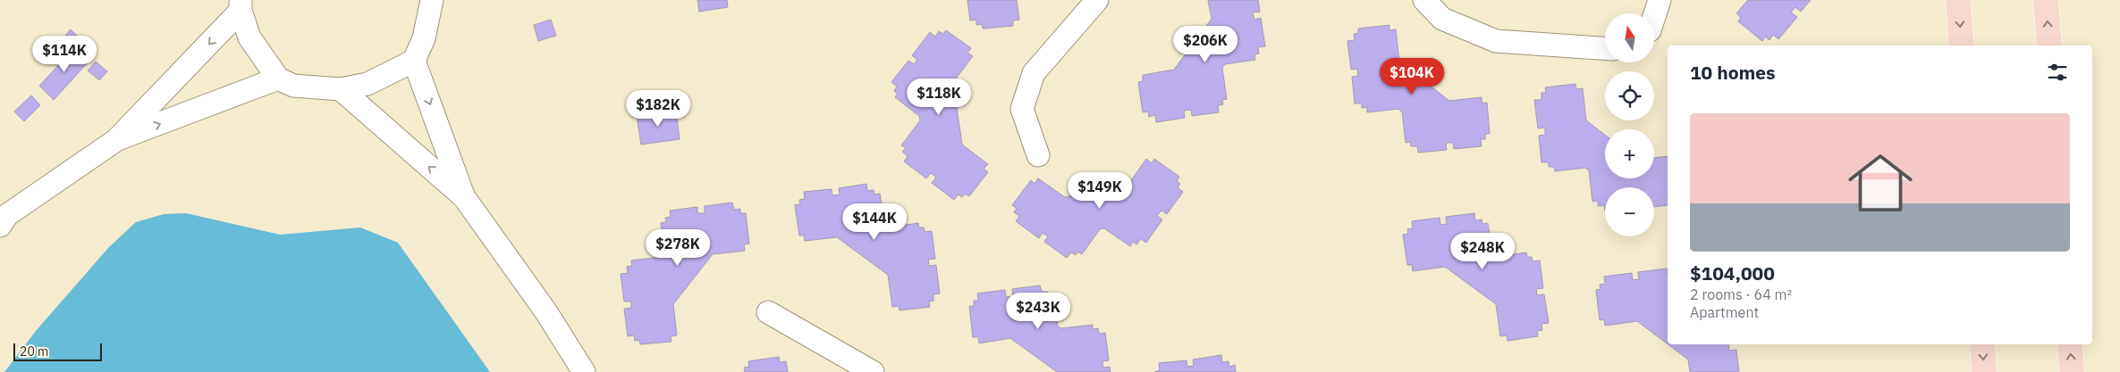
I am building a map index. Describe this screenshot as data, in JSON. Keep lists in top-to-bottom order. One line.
{"scale_bar":"20 m","north":"top","page":{"map_buttons":["+","−"],"price":["$206K","$114K","$104K","$118K","$182K","$149K","$144K","$278K","$248K","$243K"],"heading":"10 homes","list":[{"name":"$104,000","note":"2 rooms · 64 m² · Apartment"}],"scale":"20 m"}}
